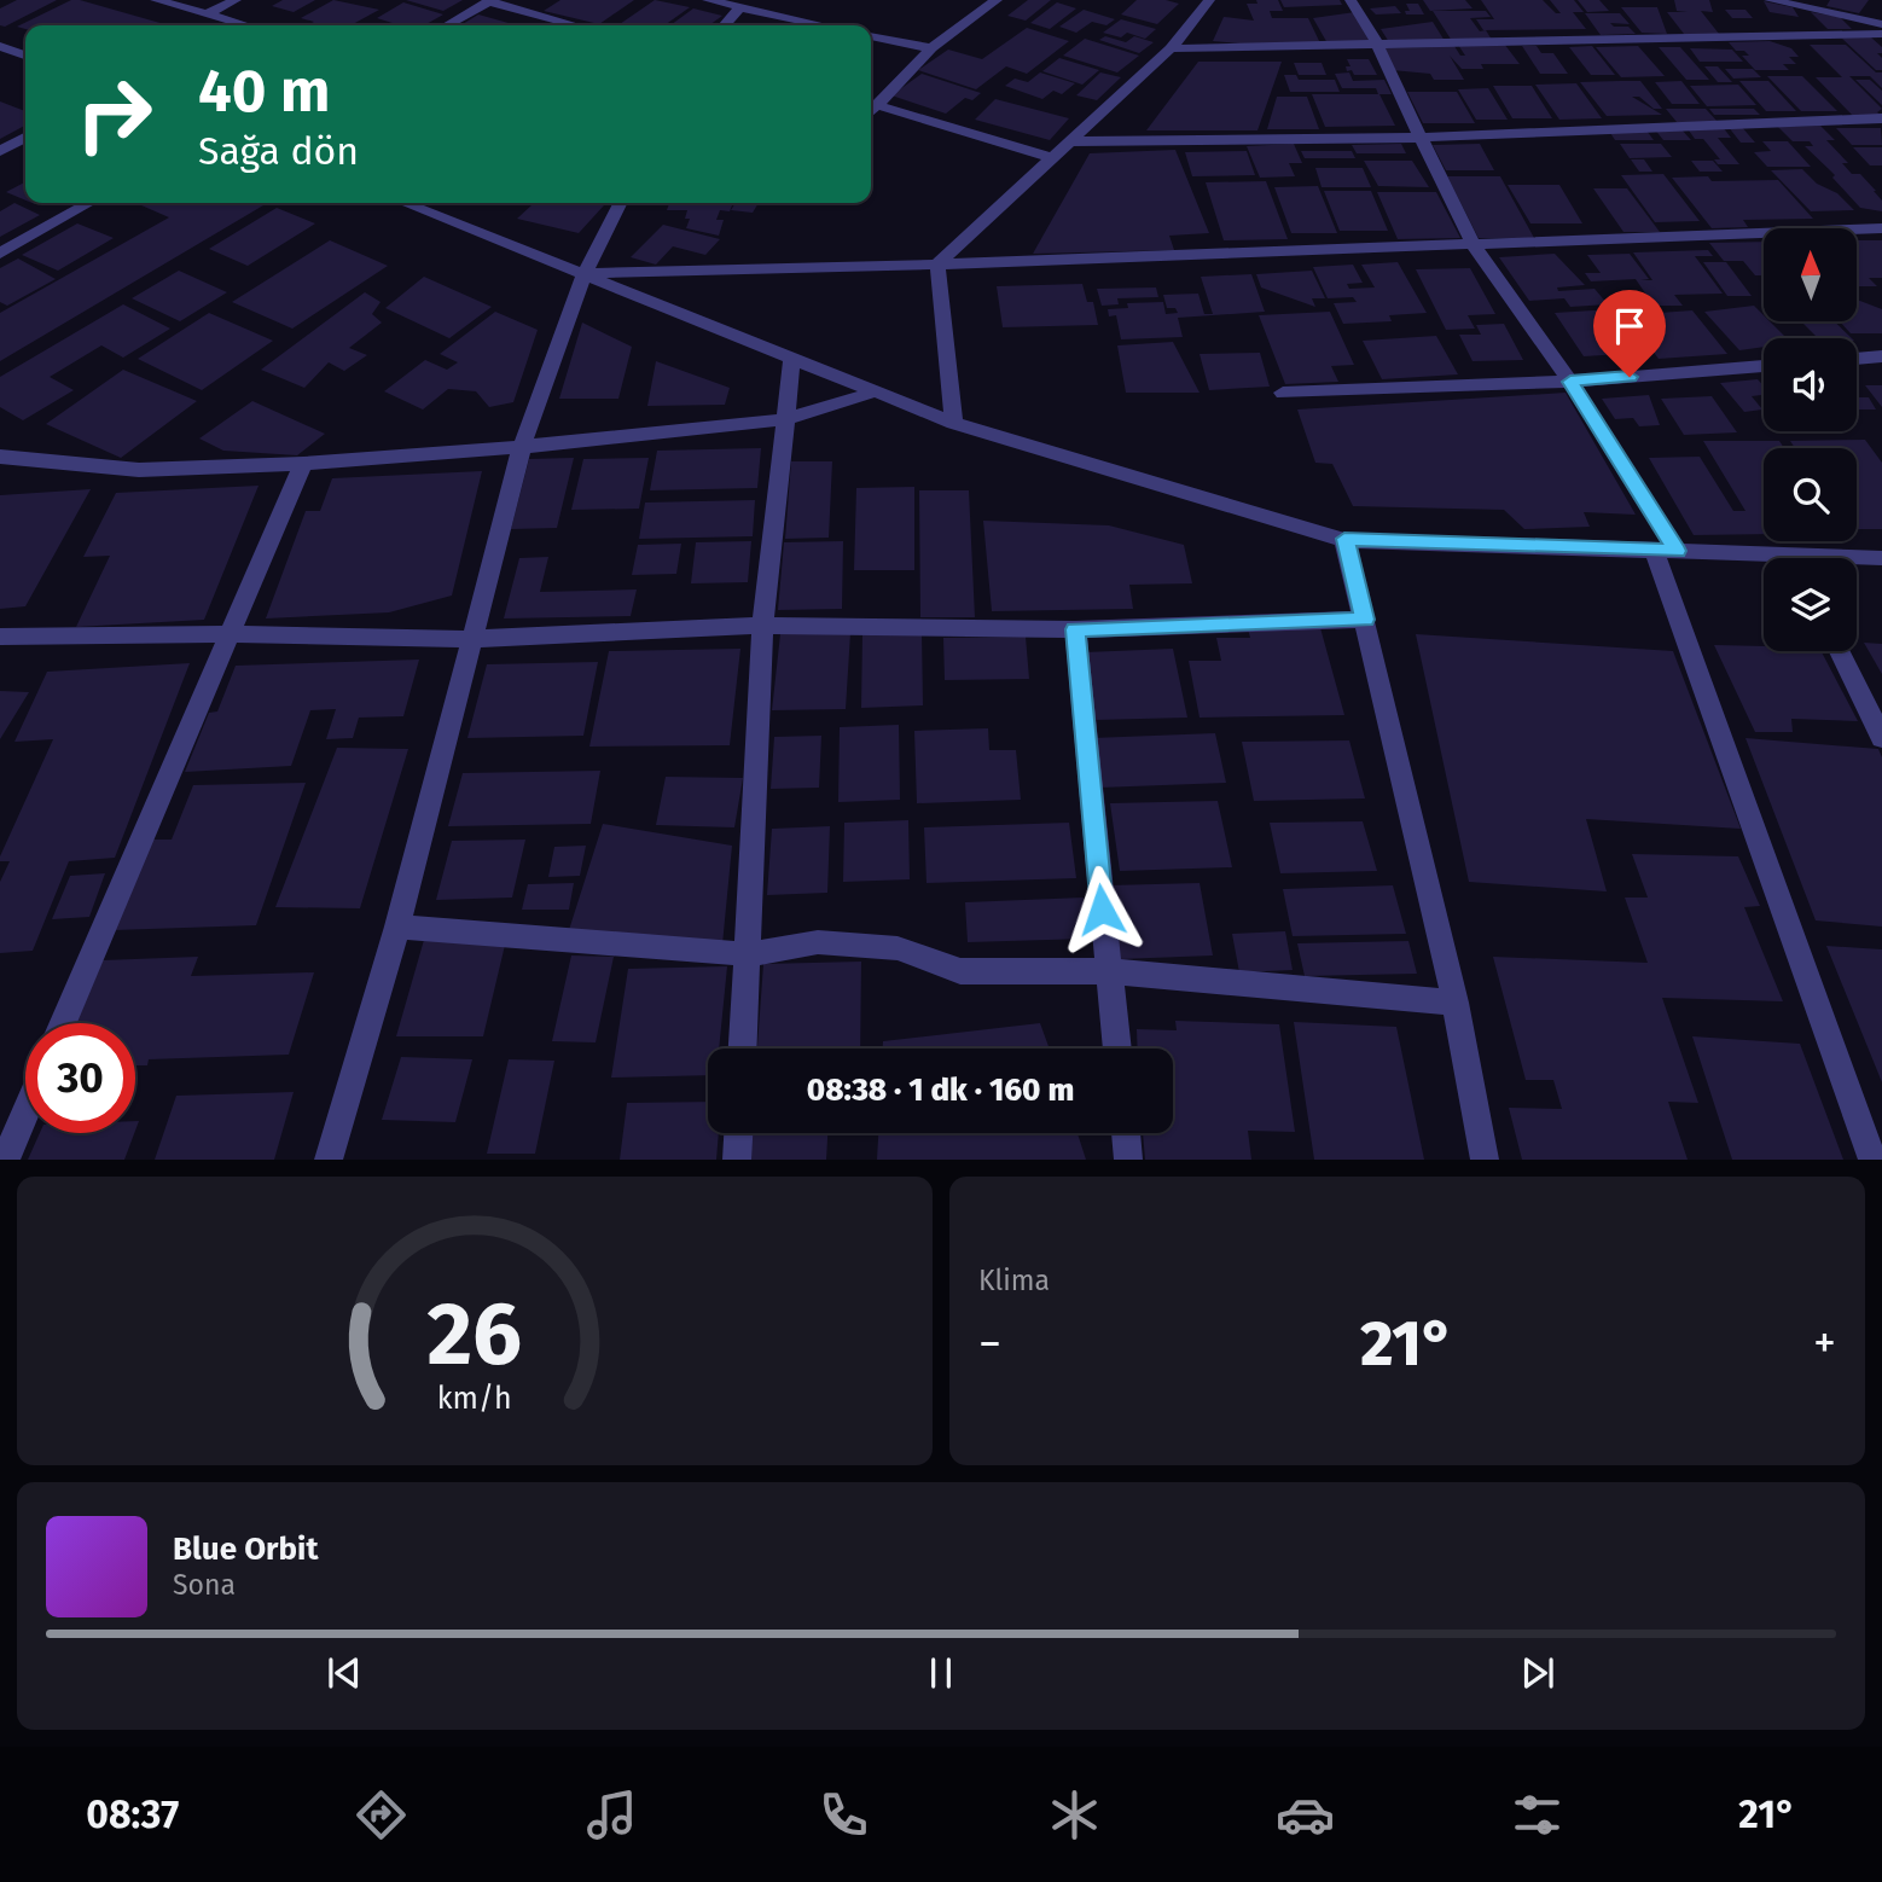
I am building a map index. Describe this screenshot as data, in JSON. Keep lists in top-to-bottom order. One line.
{"north":"top","page":{"turn":["40 m","Sağa dön"],"limit":"30","trip":"08:38 · 1 dk · 160 m","tile":"Klima","heat":["−","21°","+"],"song":["Blue Orbit","Sona"],"tabs":["08:37","21°"],"gauge":["26","km/h"]}}
